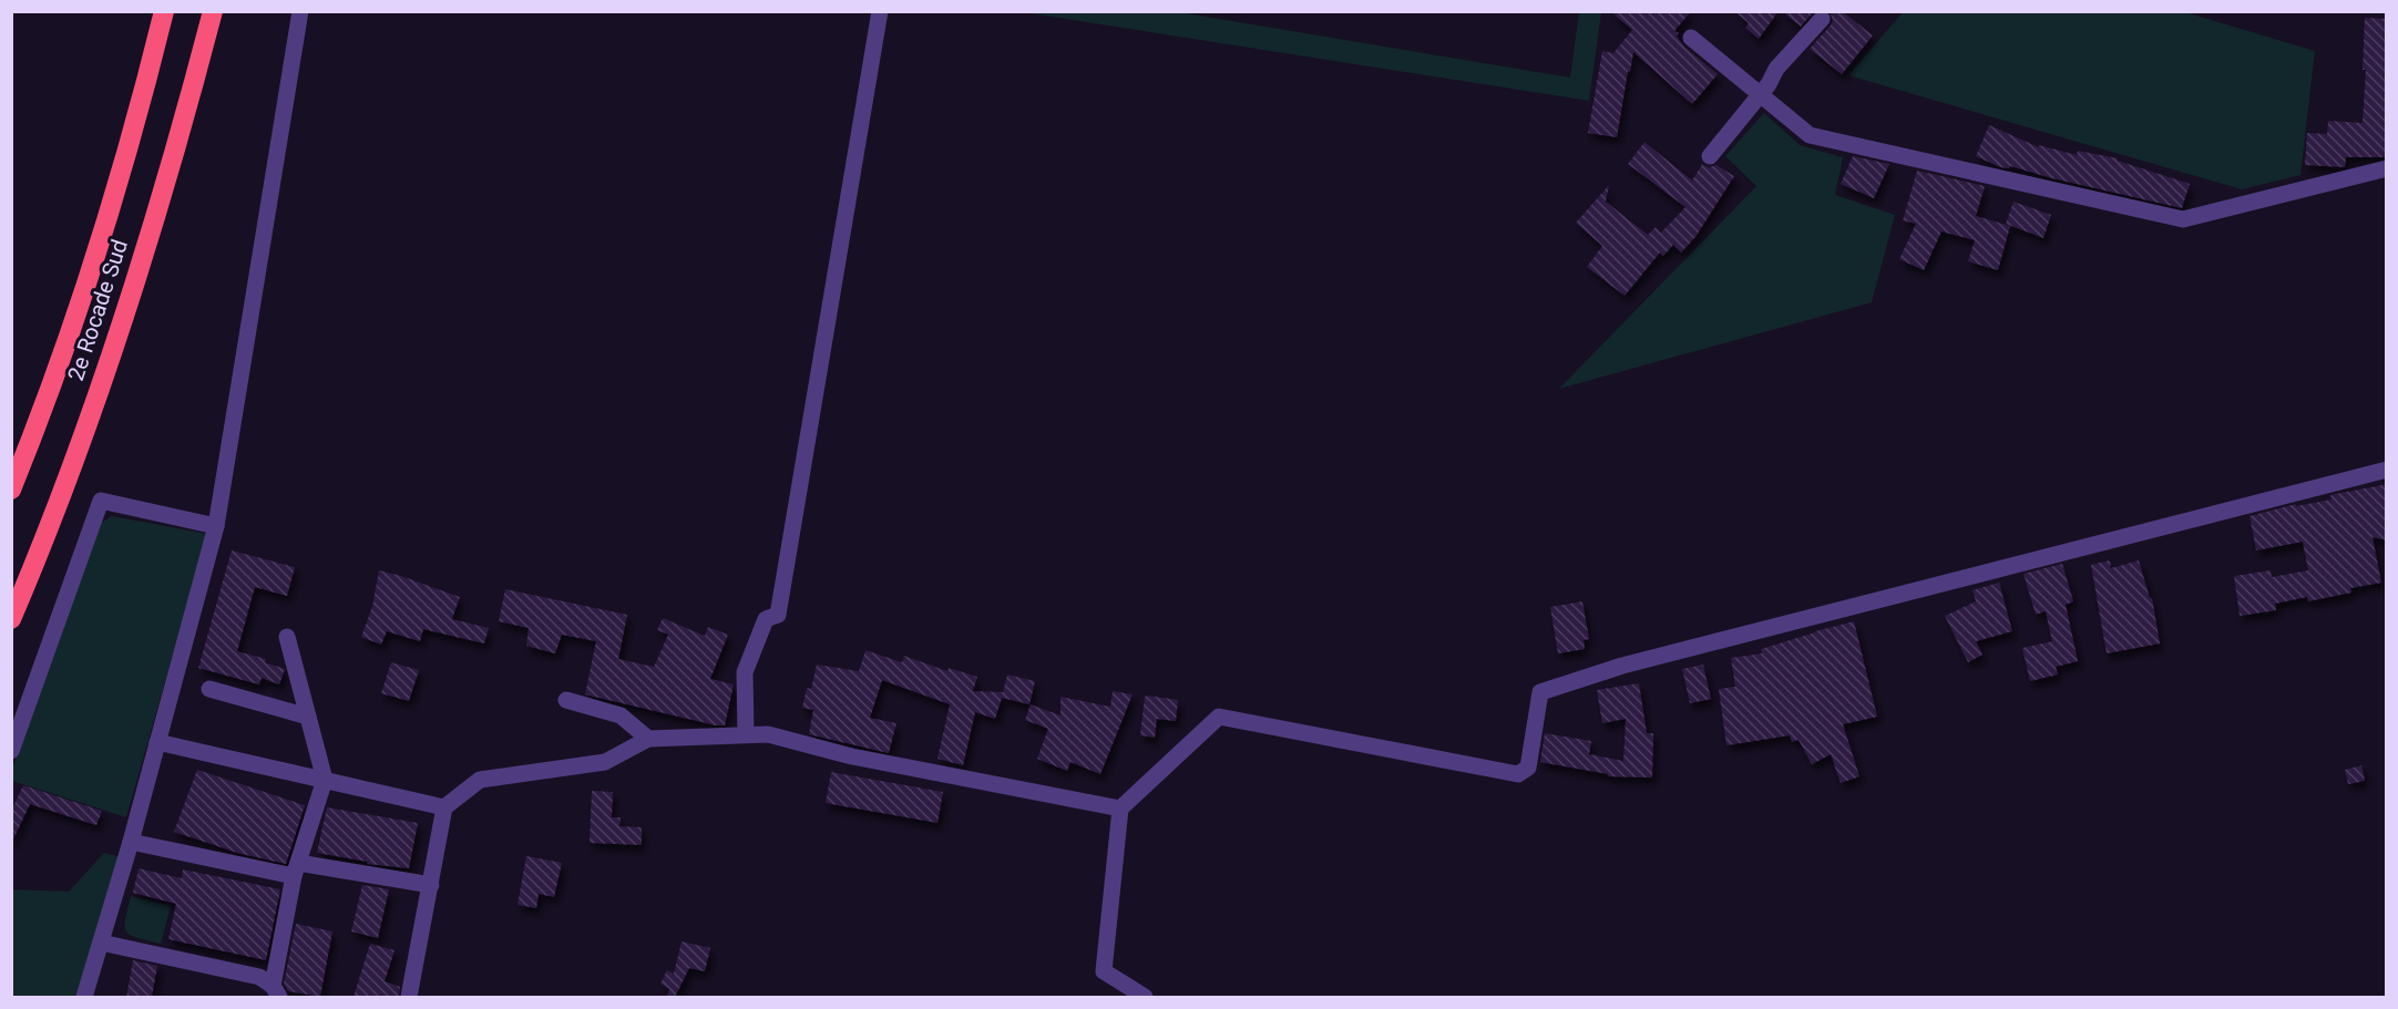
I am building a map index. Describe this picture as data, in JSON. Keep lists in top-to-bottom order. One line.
{"streets":{"highway":["2e Rocade Sud"]}}
